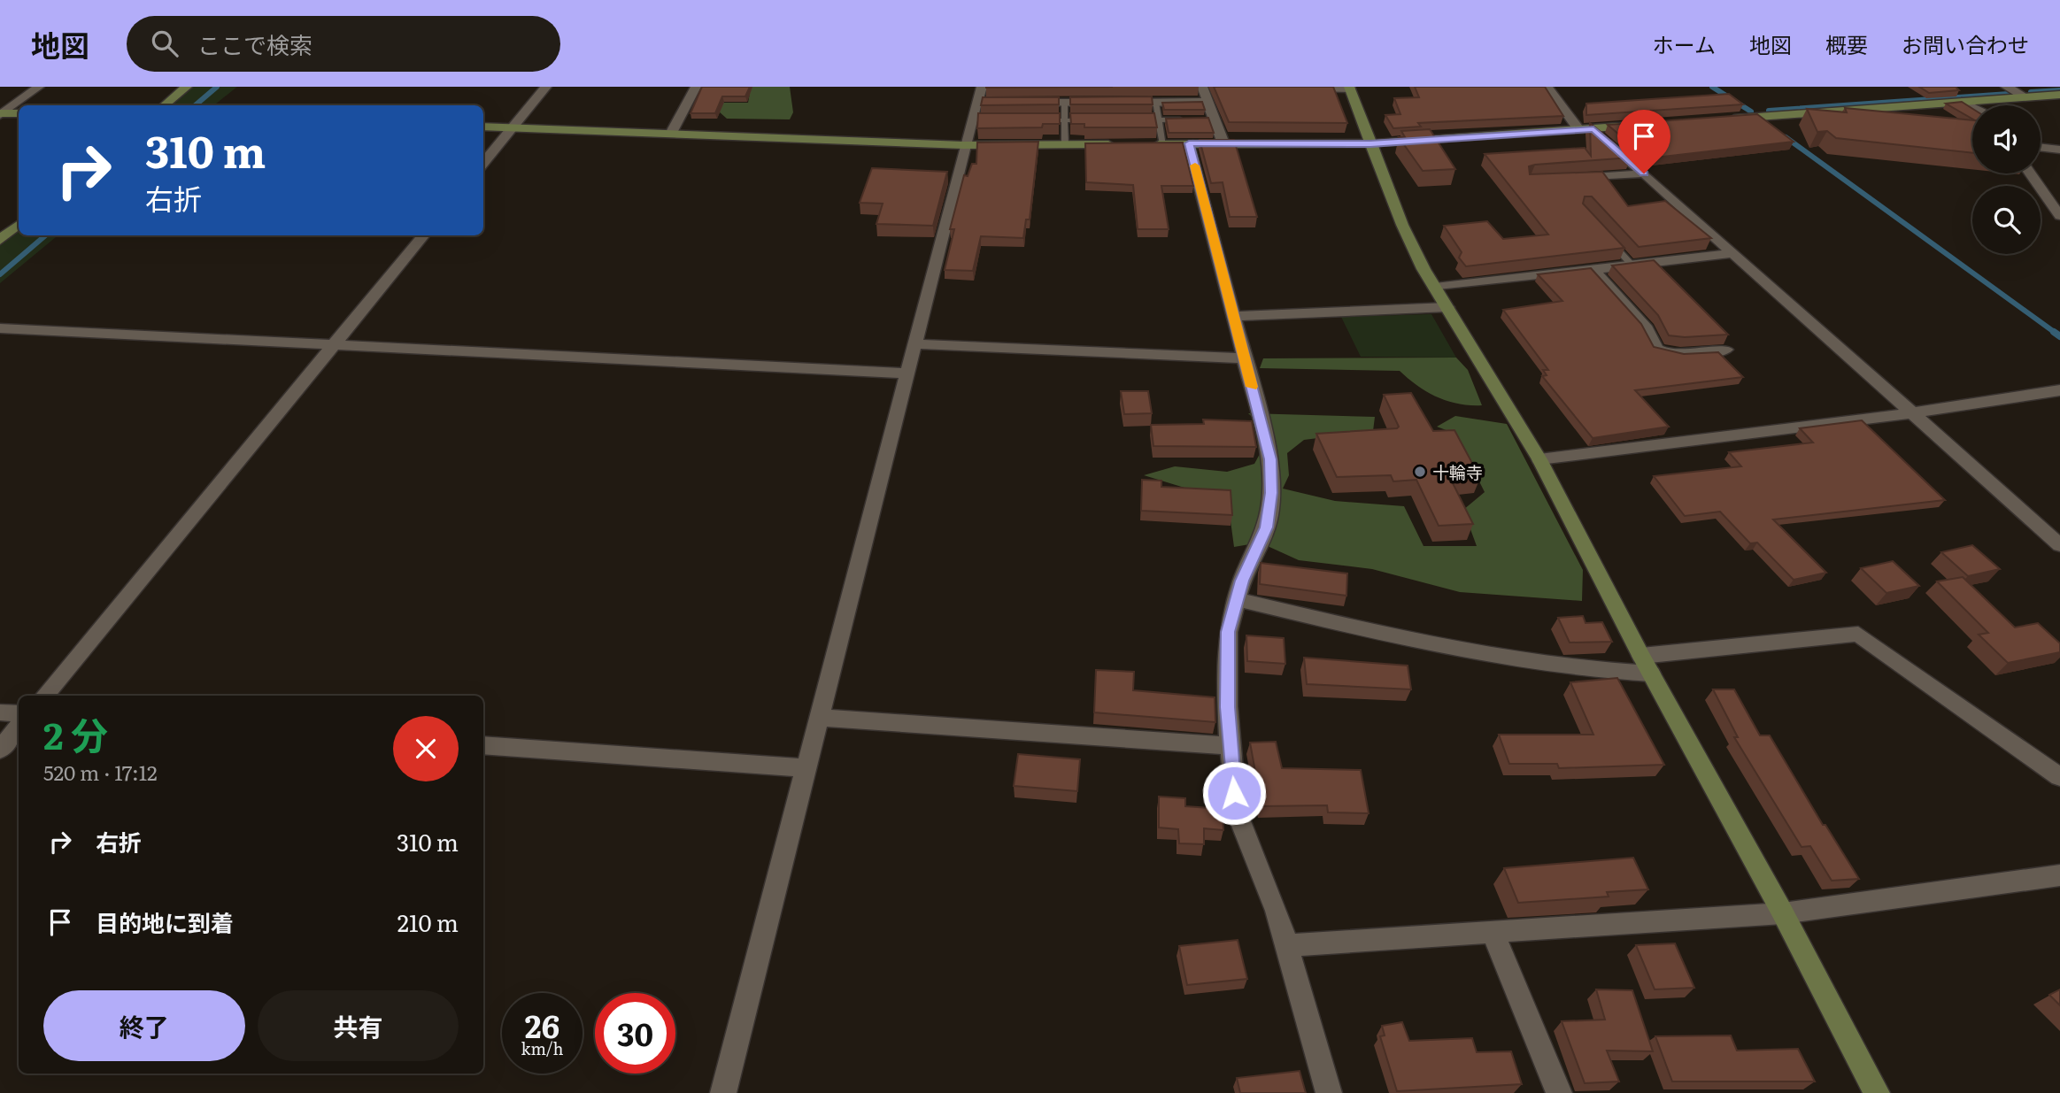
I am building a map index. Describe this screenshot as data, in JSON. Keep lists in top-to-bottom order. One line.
{"places":["十輪寺"],"page":{"header":"地図","search":"ここで検索","nav":["ホーム","地図","概要","お問い合わせ"],"turn":["310 m","右折"],"heading":["2 分","520 m · 17:12"],"list":[{"name":"右折","value":"310 m"},{"name":"目的地に到着","value":"210 m"}],"buttons":["終了","共有"],"speed":"26 km/h","limit":"30"}}
